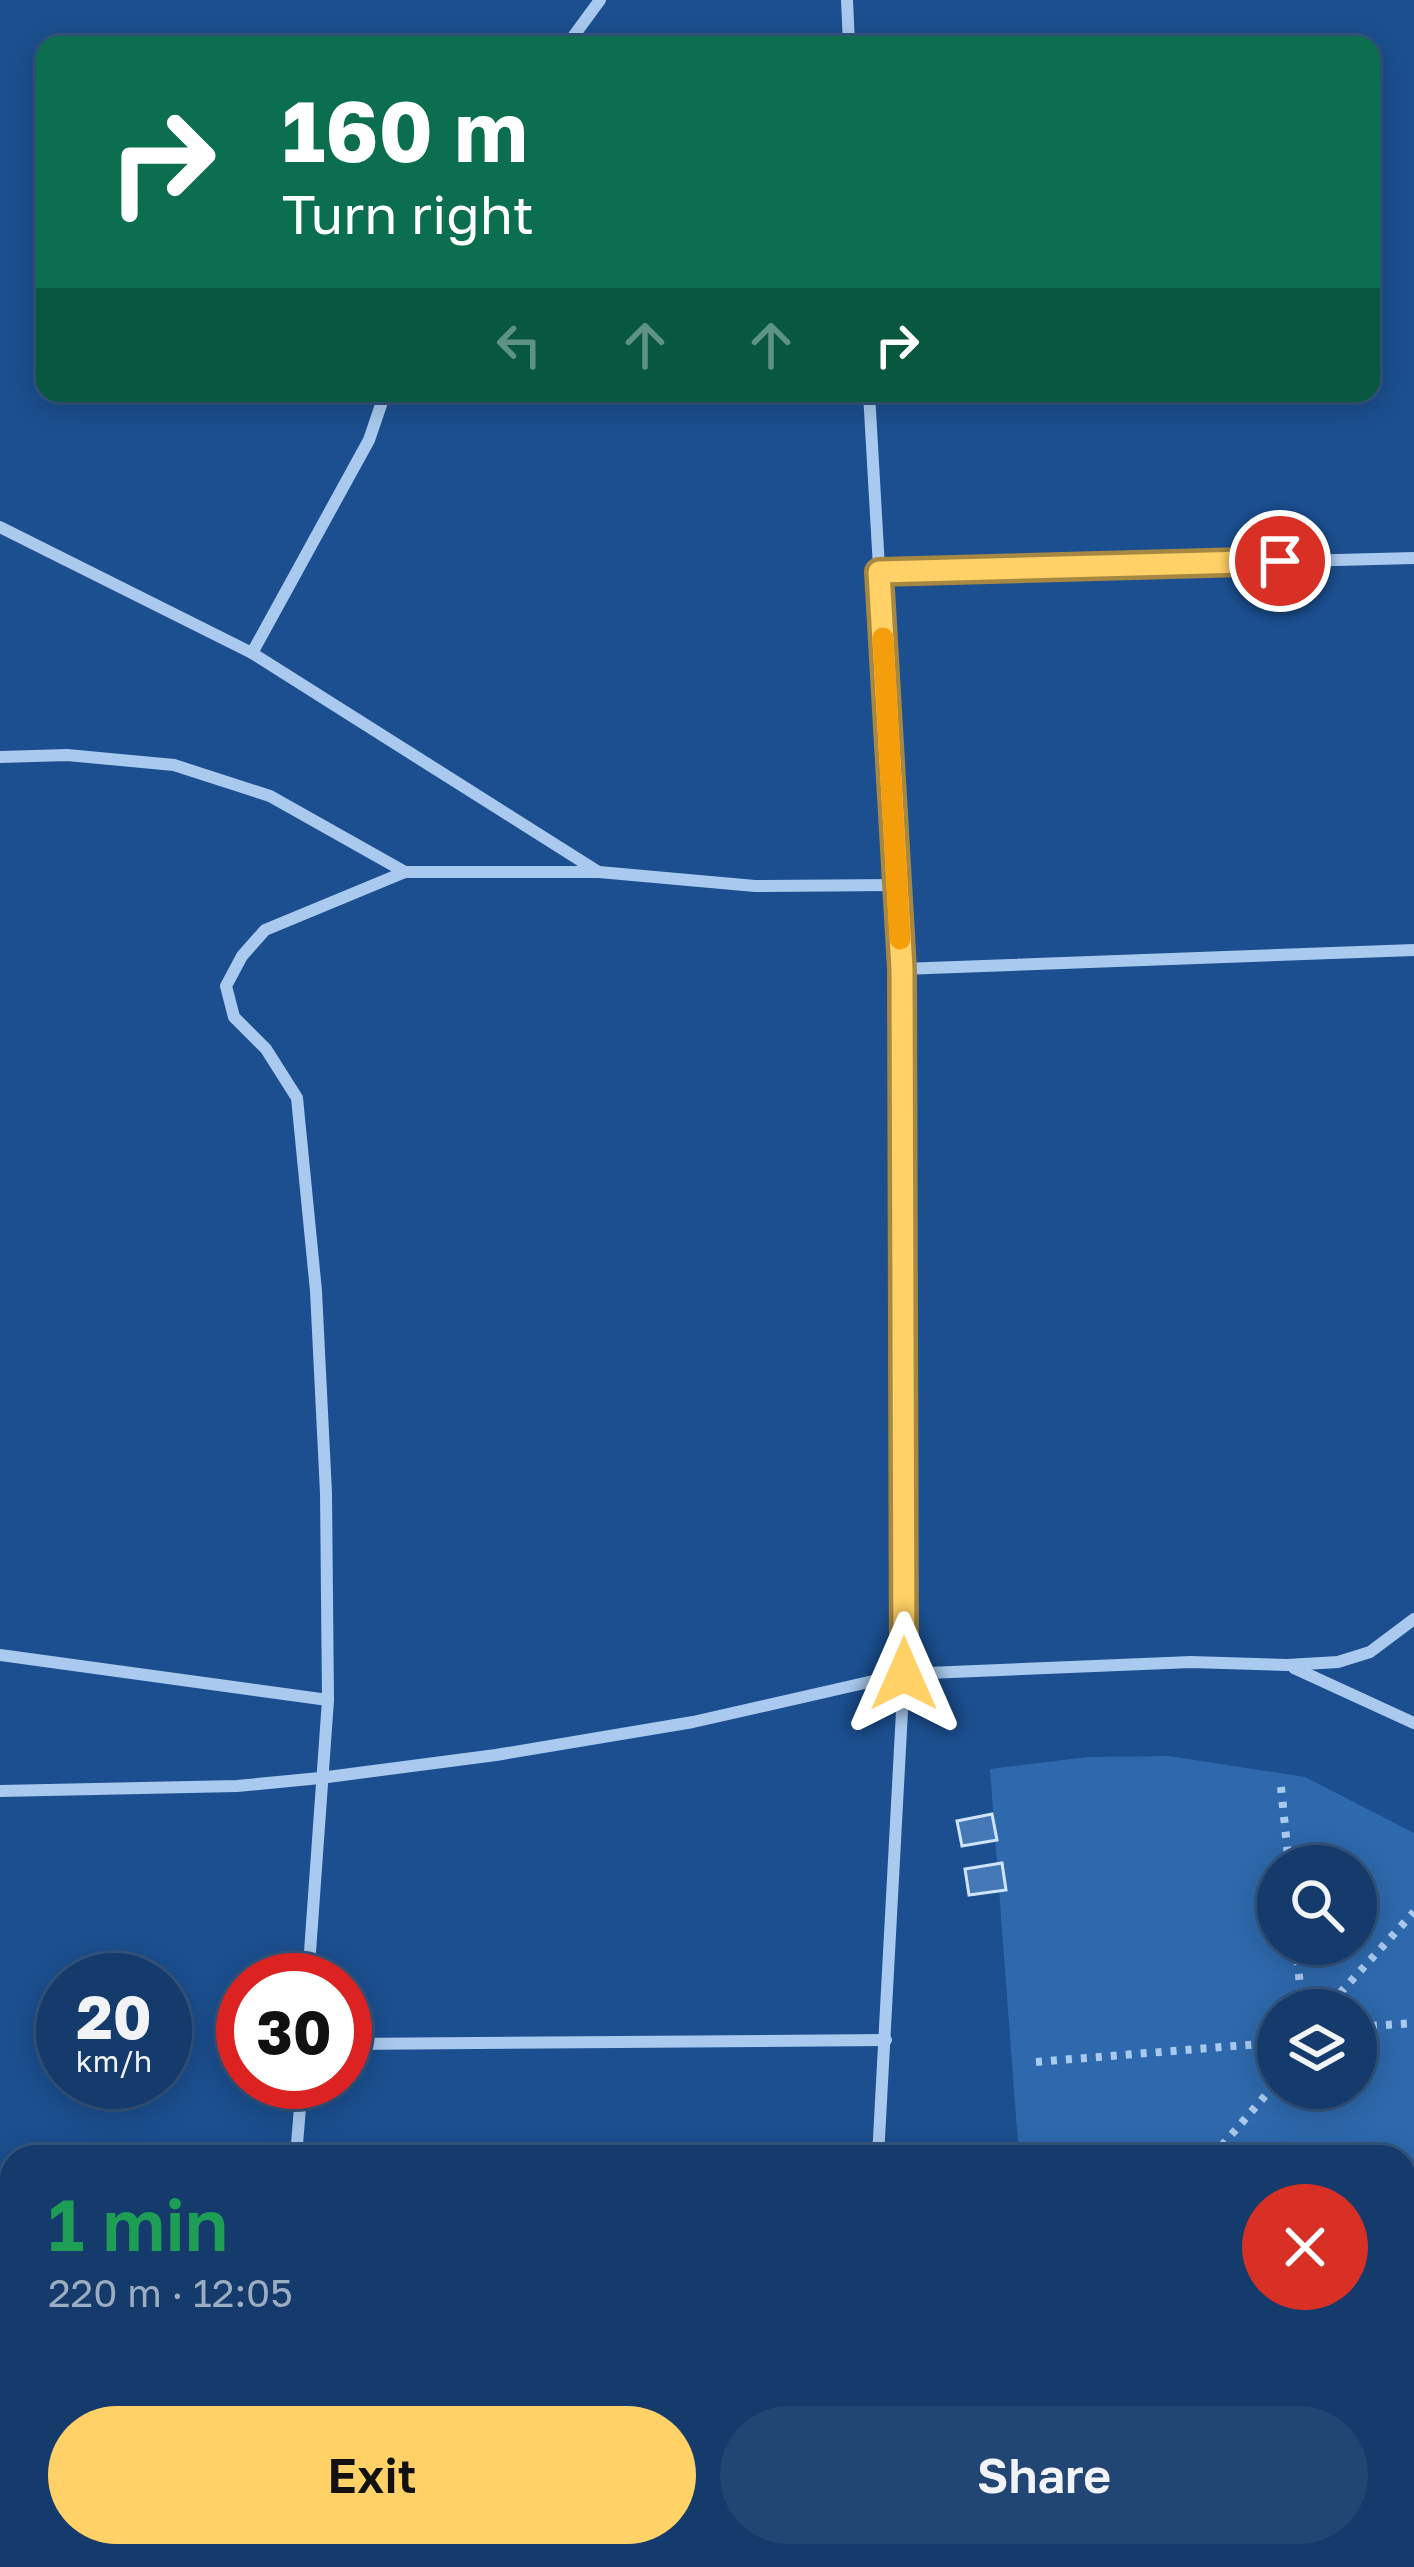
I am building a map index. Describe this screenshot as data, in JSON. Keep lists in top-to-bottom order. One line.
{"page":{"turn":["160 m","Turn right"],"speed":"20 km/h","limit":"30","heading":["1 min","220 m · 12:05"],"buttons":["Exit","Share"]}}
